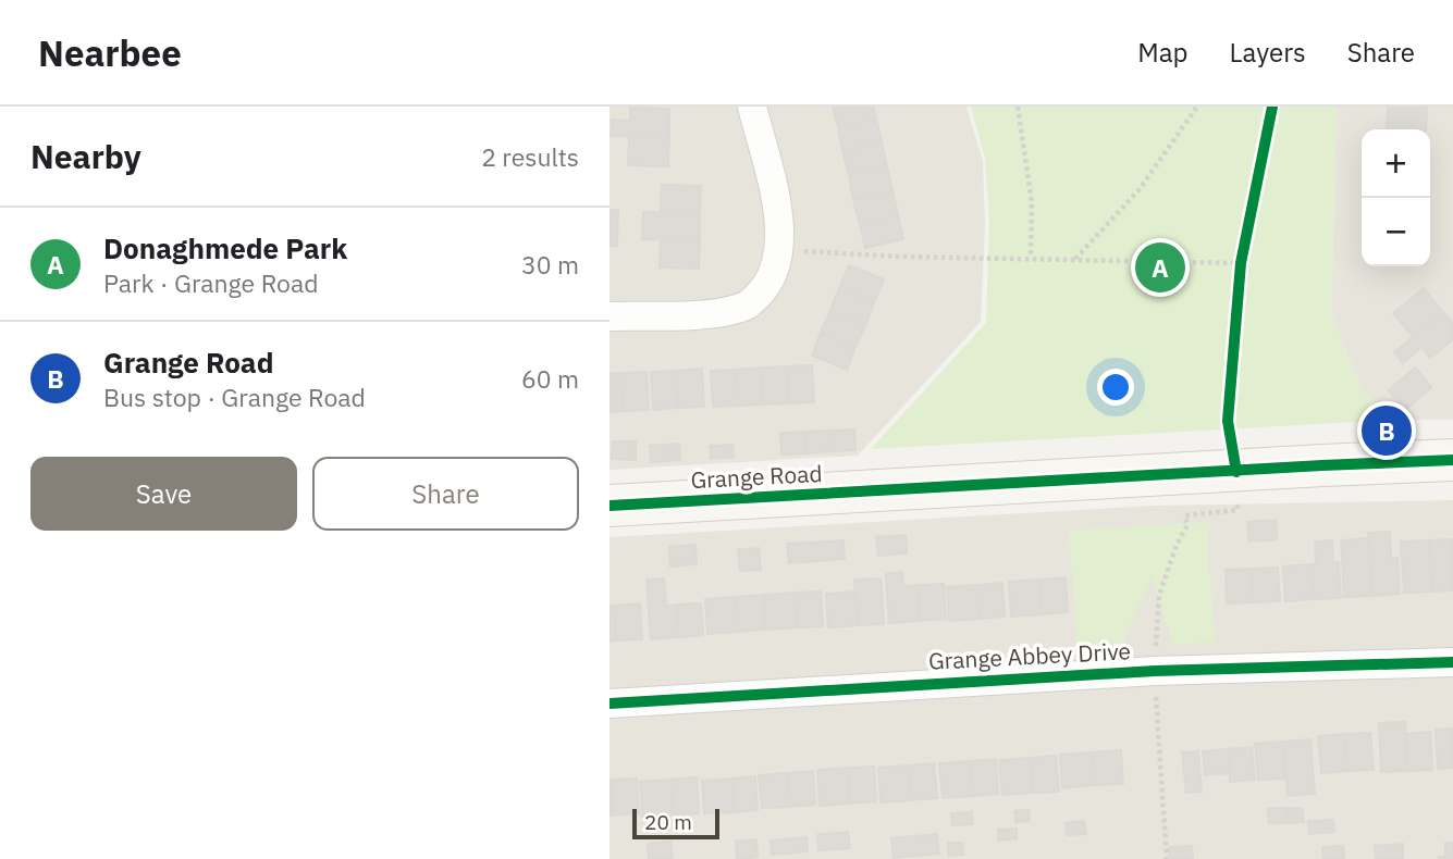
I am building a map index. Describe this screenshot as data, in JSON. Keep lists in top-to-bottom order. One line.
{"streets":{"main road":["Grange Road"],"street":["Grange Abbey Drive"]},"scale_bar":"20 m","page":{"header":"Nearbee","nav":["Map","Layers","Share"],"heading":["Nearby","2 results"],"map_buttons":["+","−"],"list":[{"mark":"A","name":"Donaghmede Park","note":"Park · Grange Road","value":"30 m"},{"mark":"B","name":"Grange Road","note":"Bus stop · Grange Road","value":"60 m"}],"pins":["A","B"],"buttons":["Save","Share"],"scale":"20 m"}}
